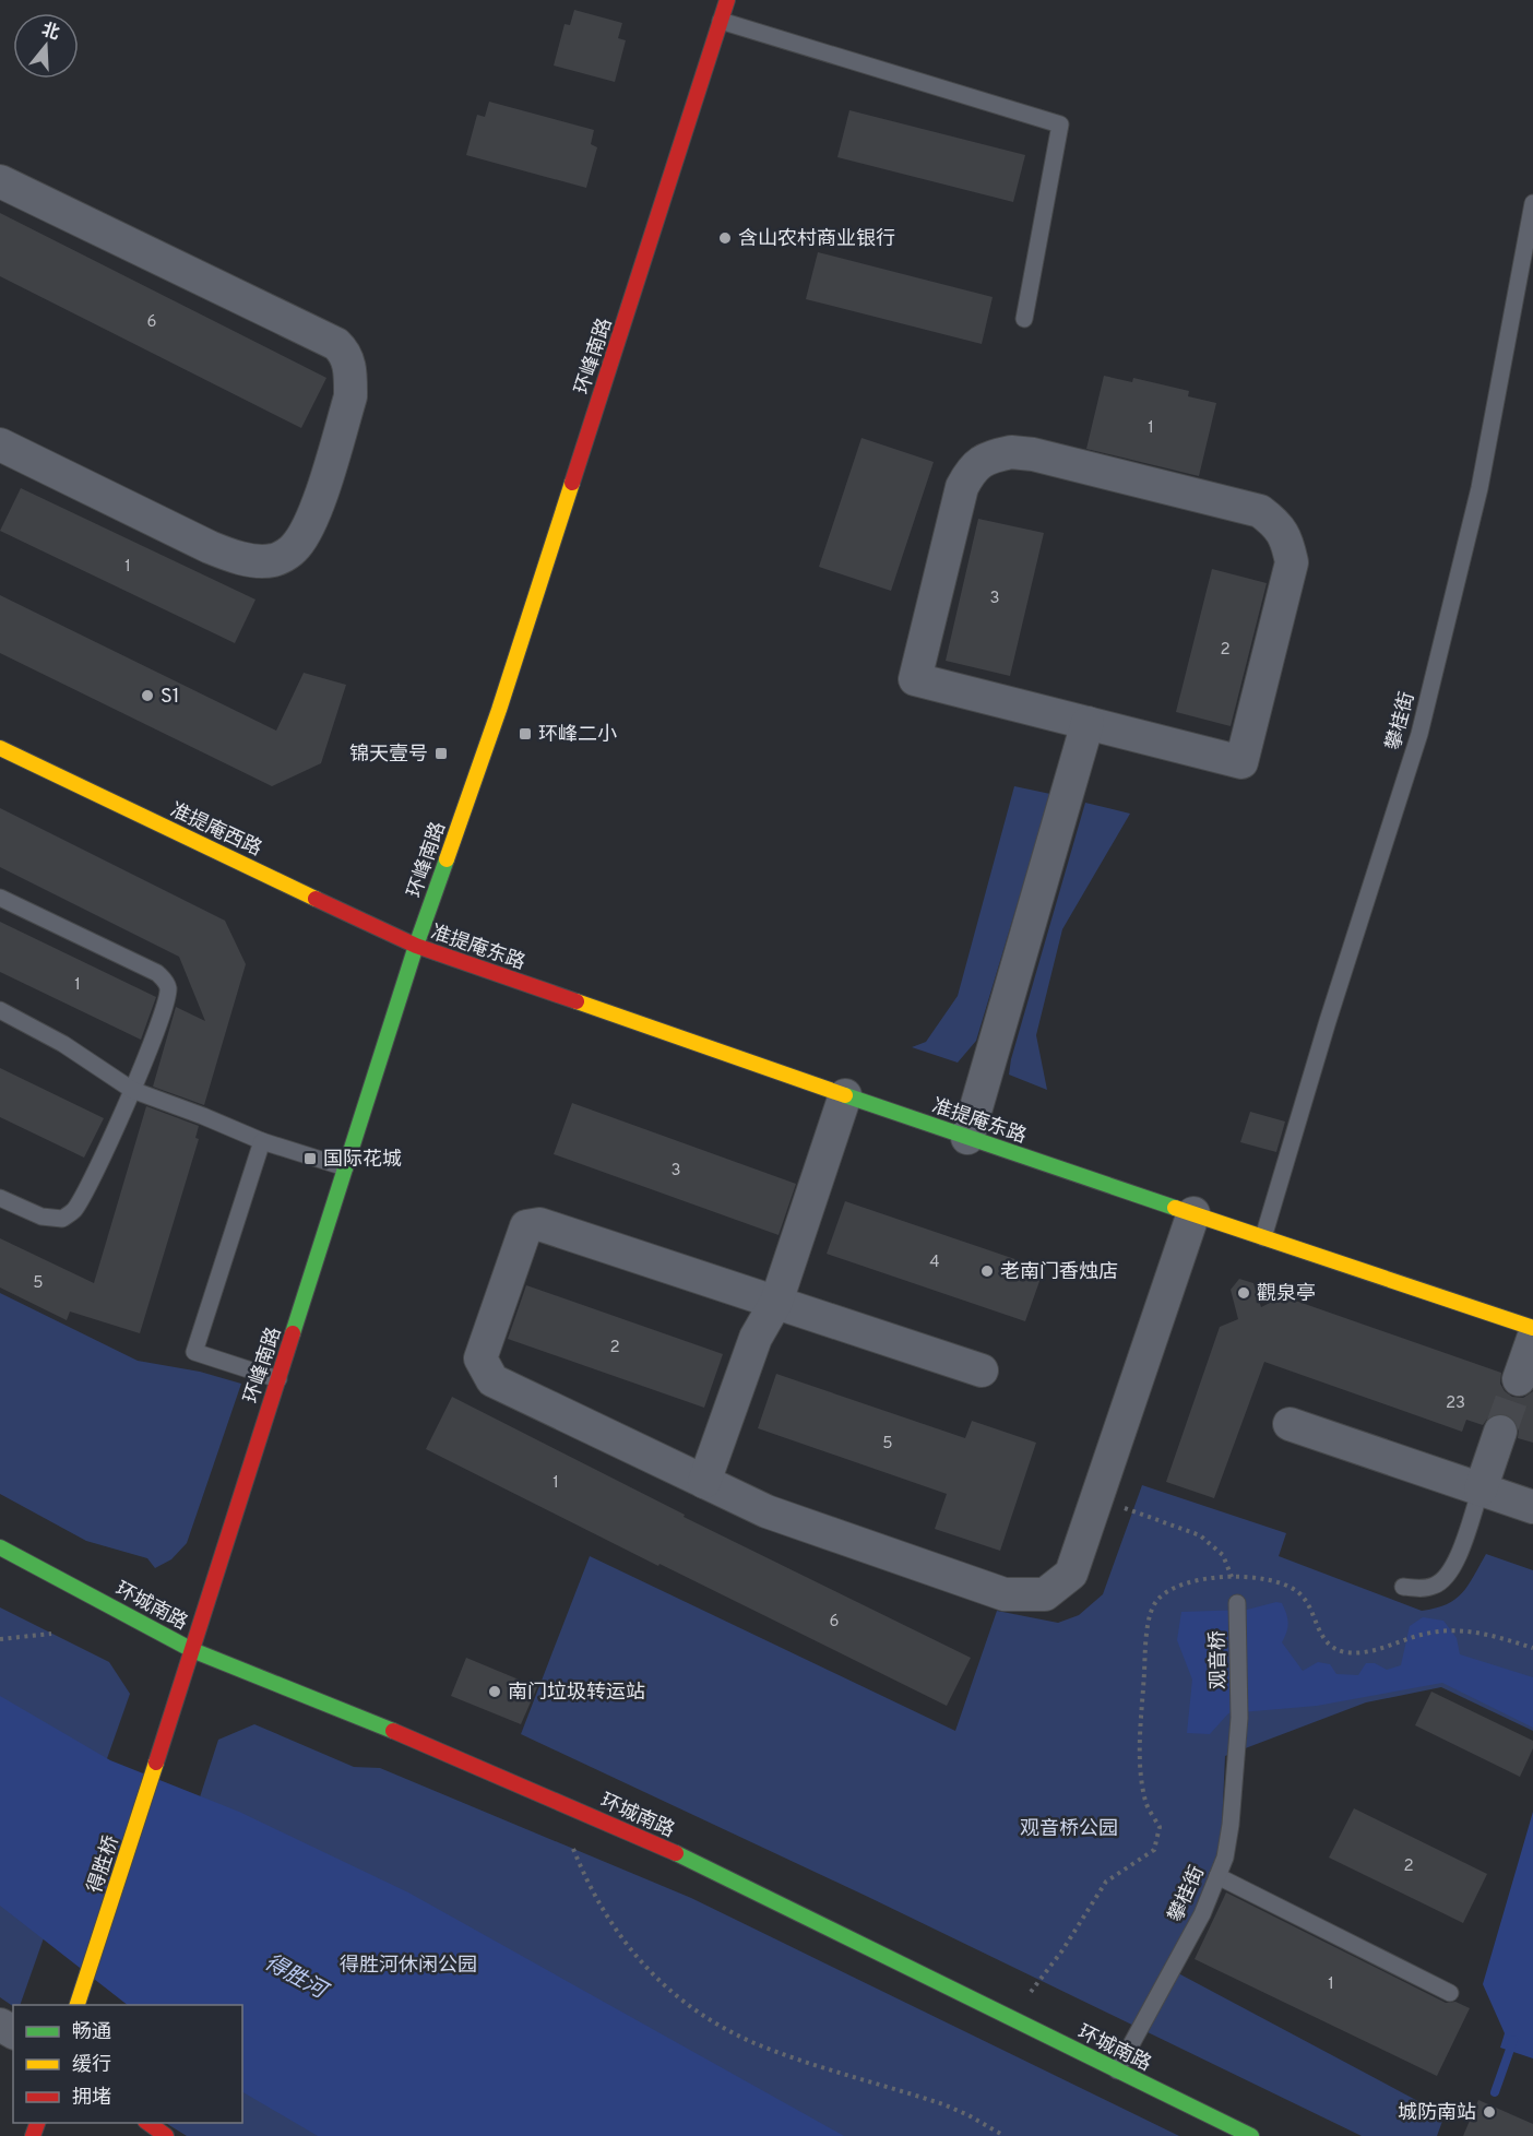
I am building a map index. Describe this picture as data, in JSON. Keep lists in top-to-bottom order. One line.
{"streets":{"main road":["环峰南路","准提庵西路","准提庵东路","环城南路","得胜桥"],"lane":["攀桂街","观音桥"]},"crossings":[["环峰南路","准提庵西路"],["环峰南路","准提庵东路"],["环峰南路","环城南路"],["环峰南路","得胜桥"],["攀桂街","准提庵东路"],["攀桂街","环城南路"],["攀桂街","观音桥"],["准提庵西路","准提庵东路"]],"water":["得胜河"],"parks":["观音桥公园","得胜河休闲公园"],"places":{"other":["含山农村商业银行","S1","老南门香烛店","觀泉亭","南门垃圾转运站","城防南站"],"transit":["环峰二小","锦天壹号","国际花城"]},"house_numbers":["6","1","1","3","2","1","3","4","5","2","23","5","1","6","2","1"],"legend":["畅通","缓行","拥堵"],"north":"top"}
